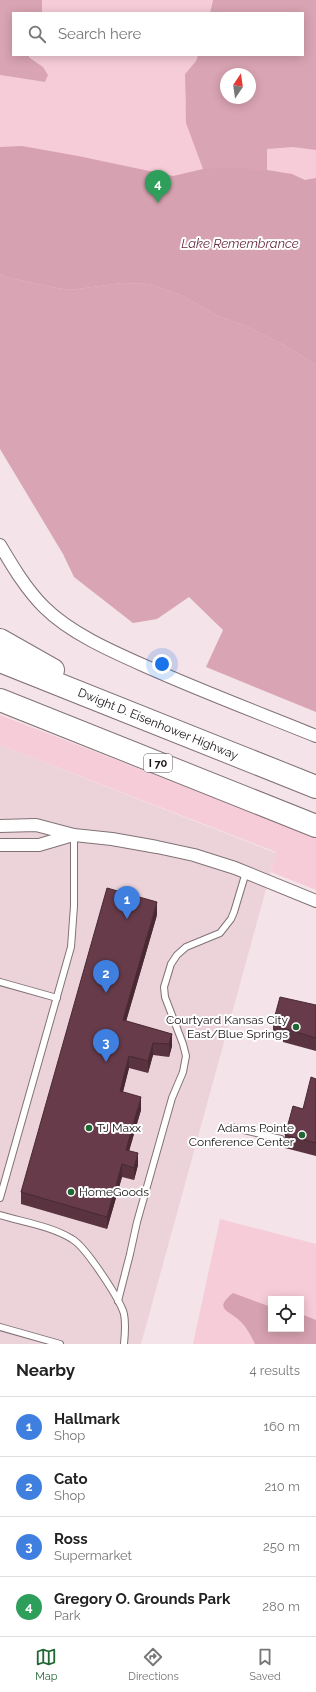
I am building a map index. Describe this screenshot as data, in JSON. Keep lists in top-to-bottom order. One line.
{"streets":{"highway":["Dwight D. Eisenhower Highway","I 70"]},"water":["Lake Remembrance"],"places":["Courtyard Kansas City East/Blue Springs","TJ Maxx","Adams Pointe Conference Center","HomeGoods"],"north":"top","page":{"search":"Search here","pins":["4","1","2","3"],"heading":["Nearby","4 results"],"list":[{"mark":"1","name":"Hallmark","note":"Shop","value":"160 m"},{"mark":"2","name":"Cato","note":"Shop","value":"210 m"},{"mark":"3","name":"Ross","note":"Supermarket","value":"250 m"},{"mark":"4","name":"Gregory O. Grounds Park","note":"Park","value":"280 m"}],"nav":["Map","Directions","Saved"]}}
